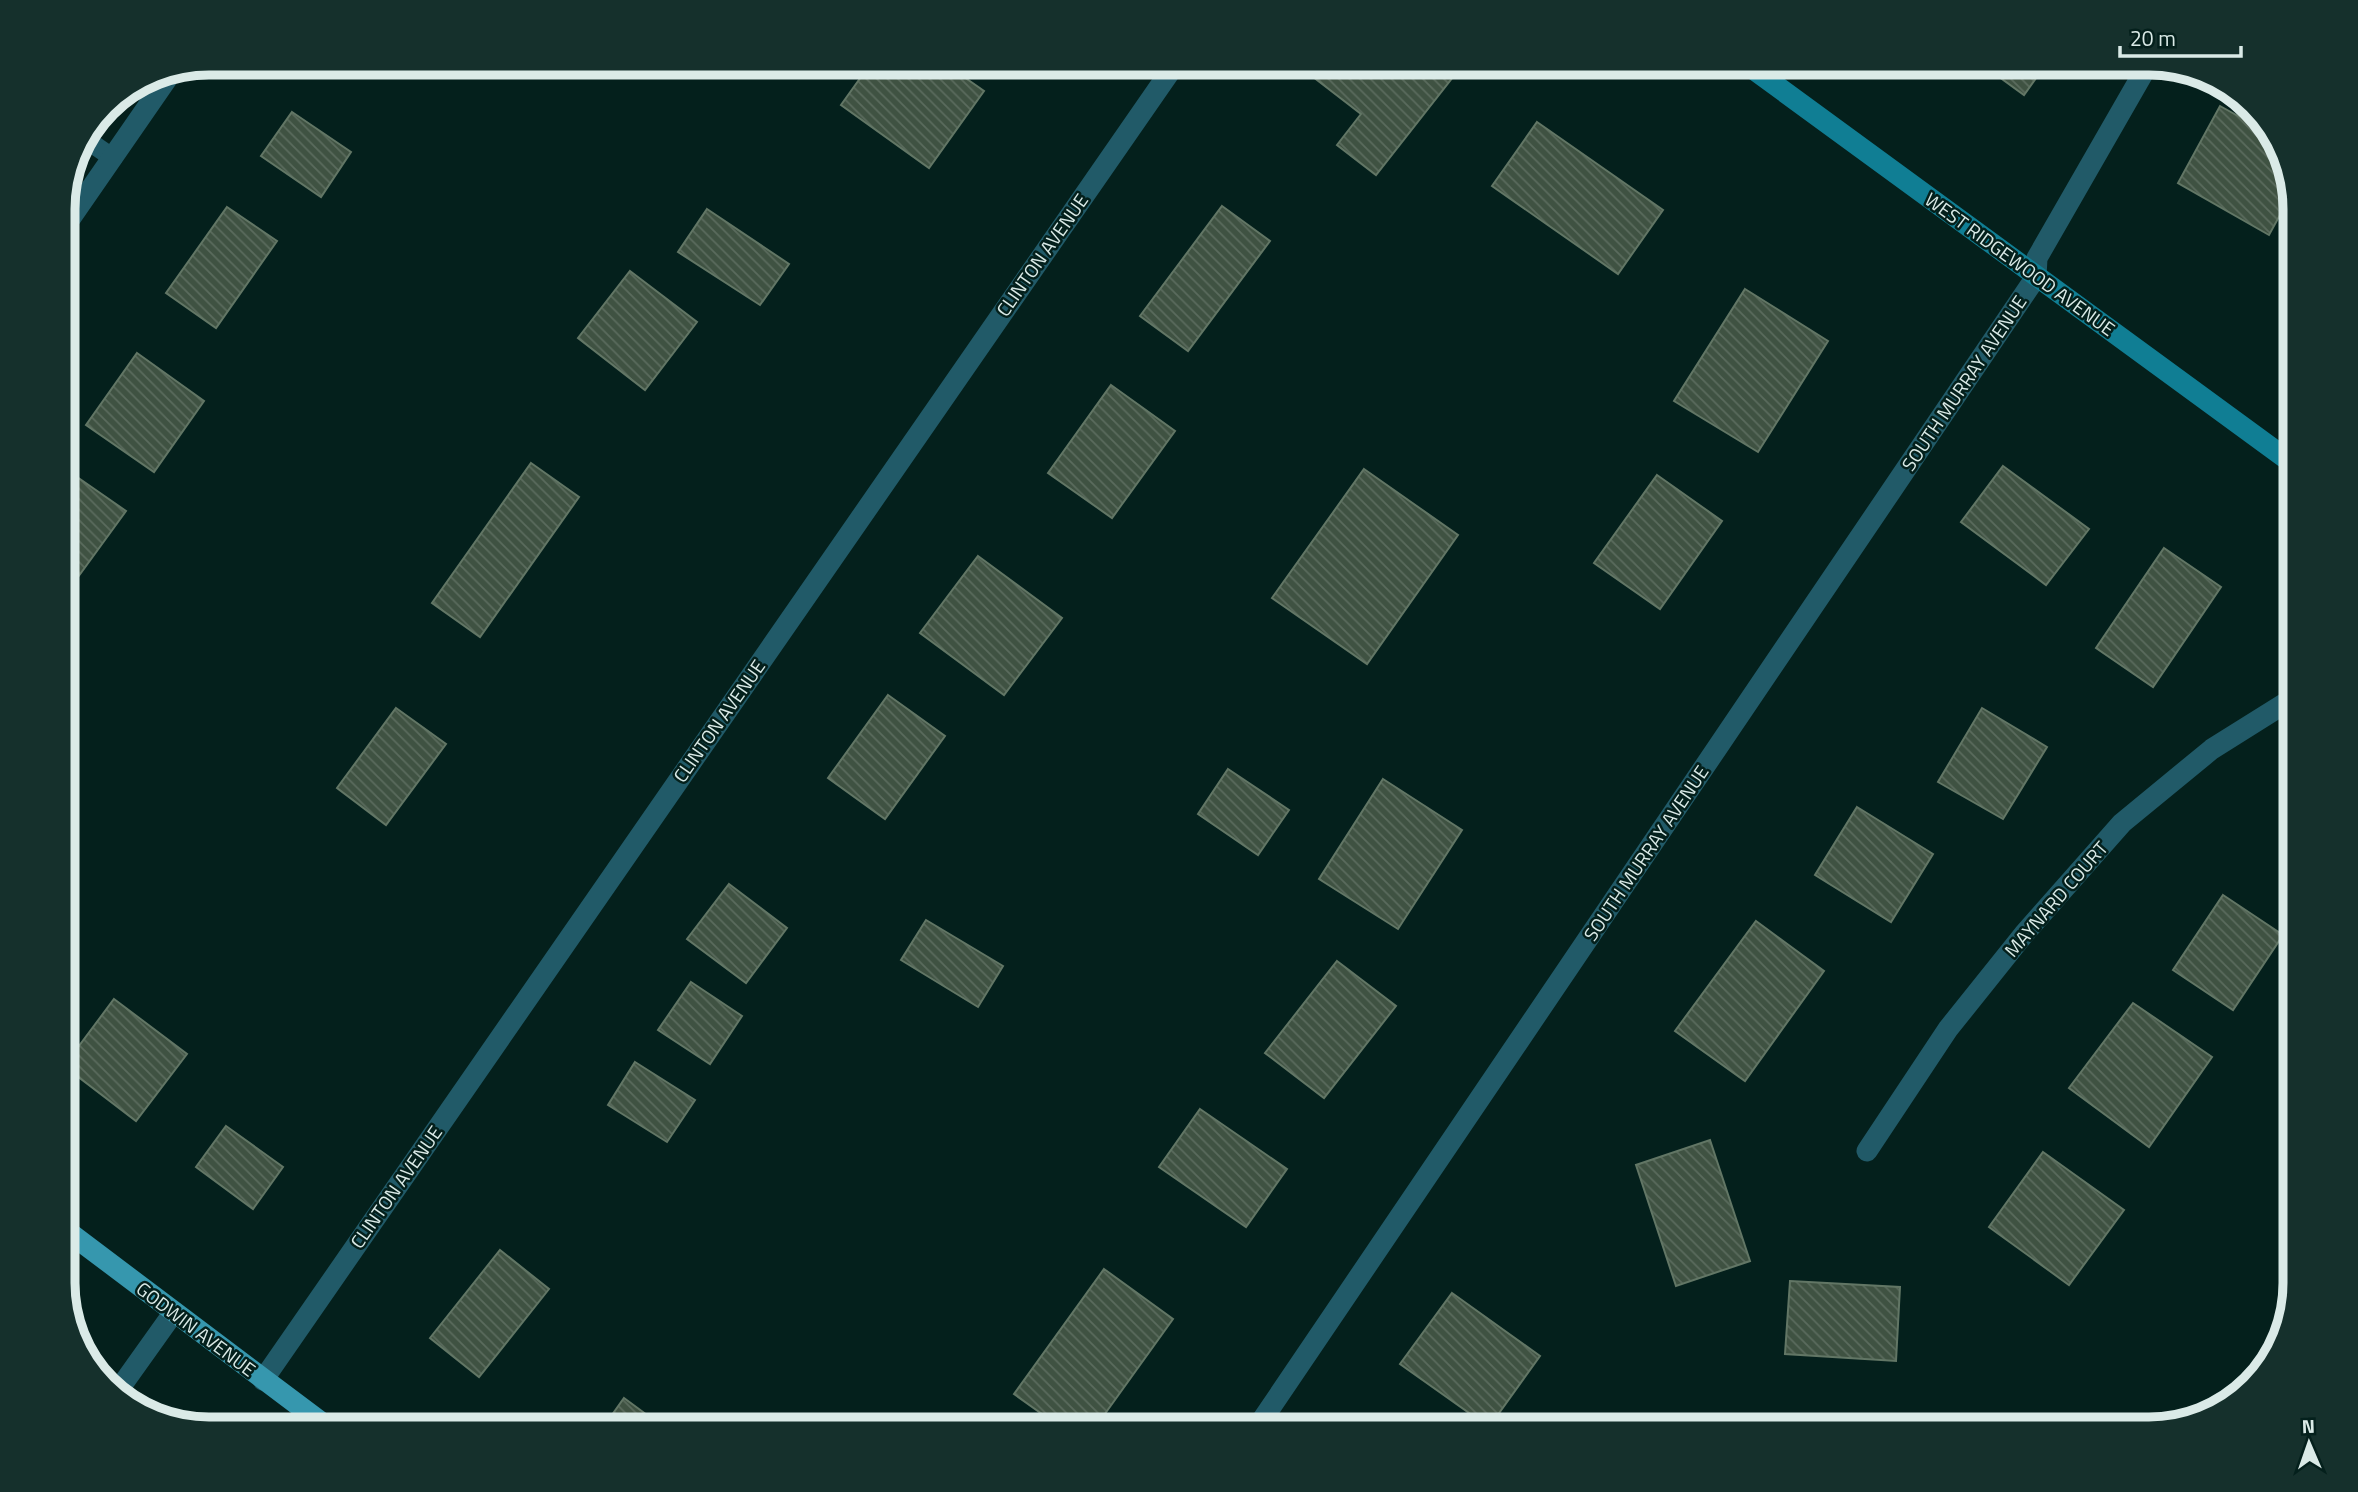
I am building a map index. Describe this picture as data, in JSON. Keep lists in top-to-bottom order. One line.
{"streets":{"main road":["GODWIN AVENUE"],"street":["CLINTON AVENUE","WEST RIDGEWOOD AVENUE","SOUTH MURRAY AVENUE","MAYNARD COURT"]},"crossings":[["CLINTON AVENUE","GODWIN AVENUE"],["WEST RIDGEWOOD AVENUE","SOUTH MURRAY AVENUE"]],"scale_bar":"20 m","north":"top"}
